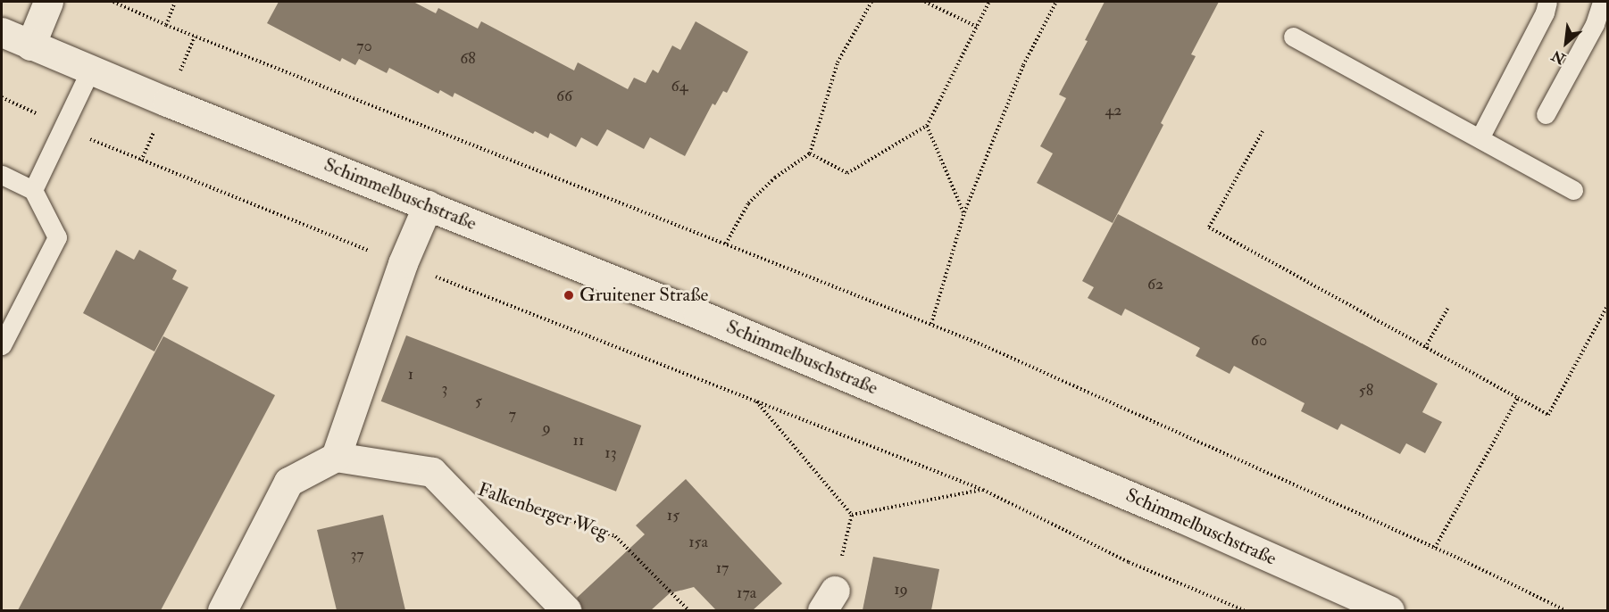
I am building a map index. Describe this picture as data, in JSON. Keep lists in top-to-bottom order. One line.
{"streets":{"main road":["Schimmelbuschstraße","Falkenberger Weg"]},"places":["Gruitener Straße"],"house_numbers":["70","68","64","66","42","62","60","1","3","58","5","7","9","11","13","15","15a","37","17","19","17a"],"north":"bottom left"}
